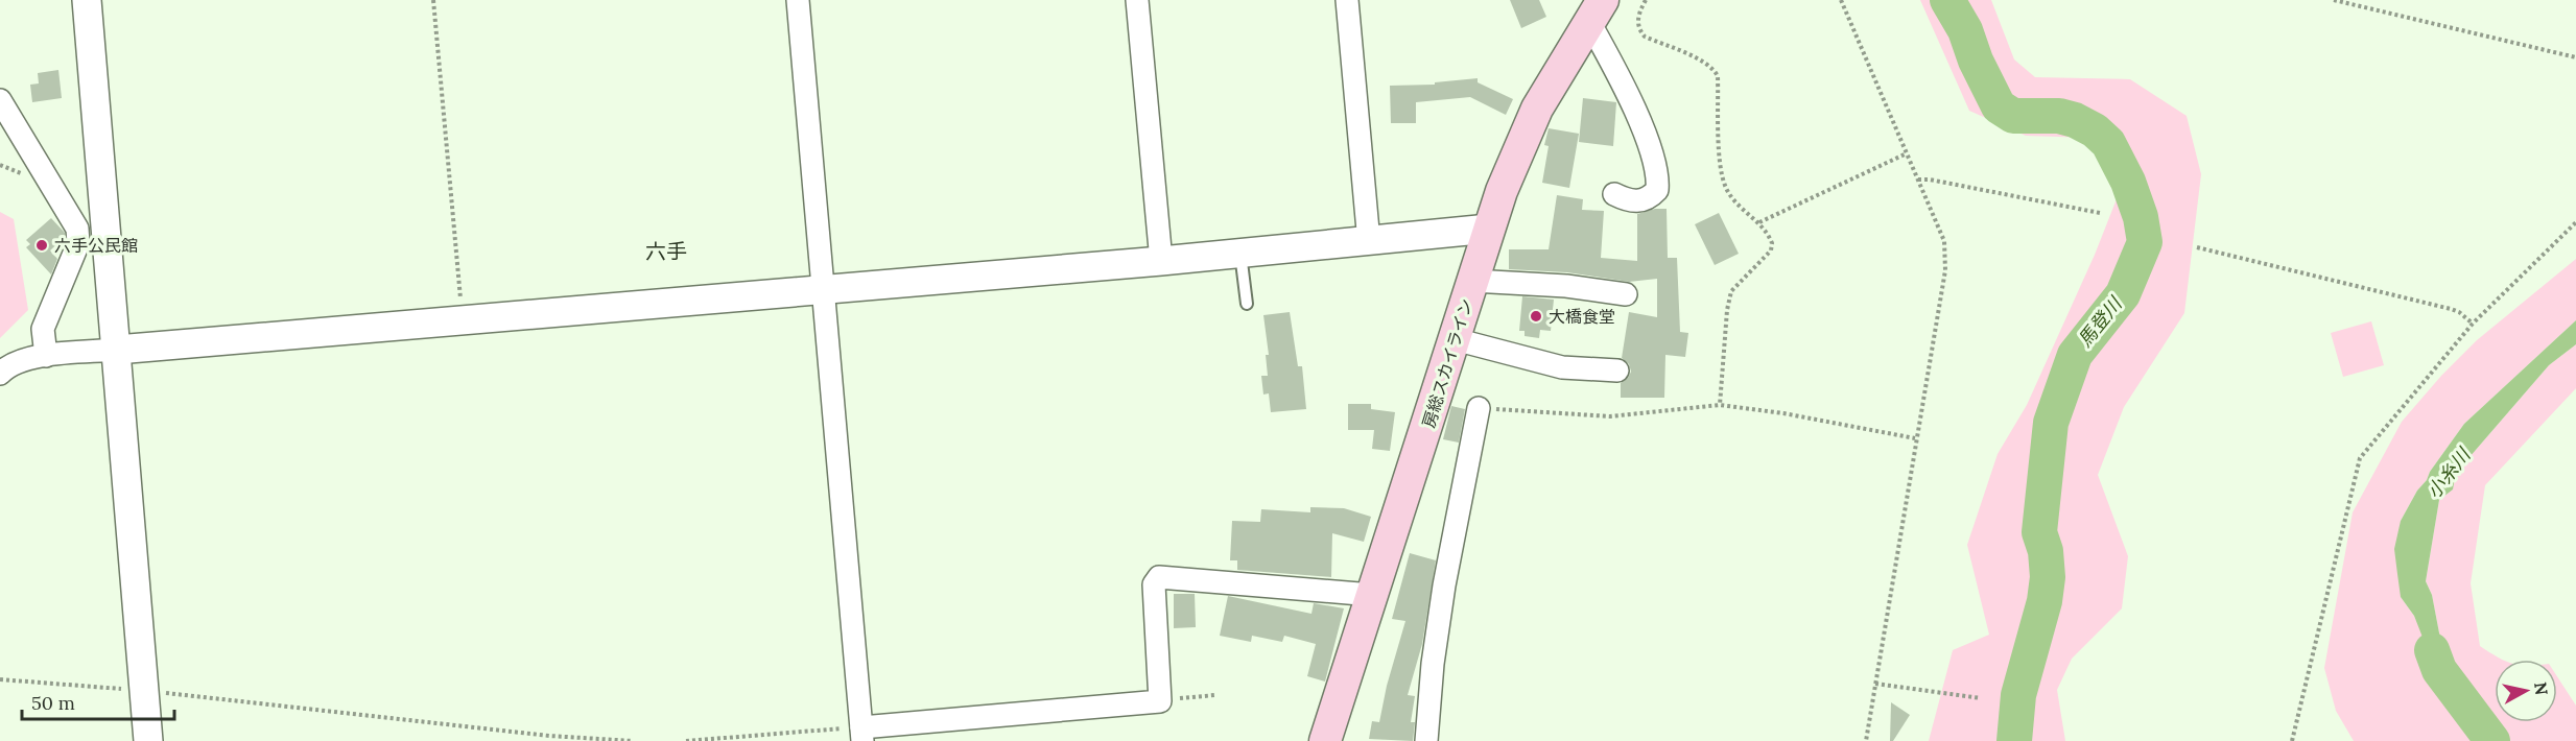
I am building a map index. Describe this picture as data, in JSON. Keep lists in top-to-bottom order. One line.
{"streets":{"main road":["房総スカイライン"]},"districts":["六手"],"water":["馬登川","小糸川"],"places":["六手公民館","大橋食堂"],"scale_bar":"50 m","north":"right"}
